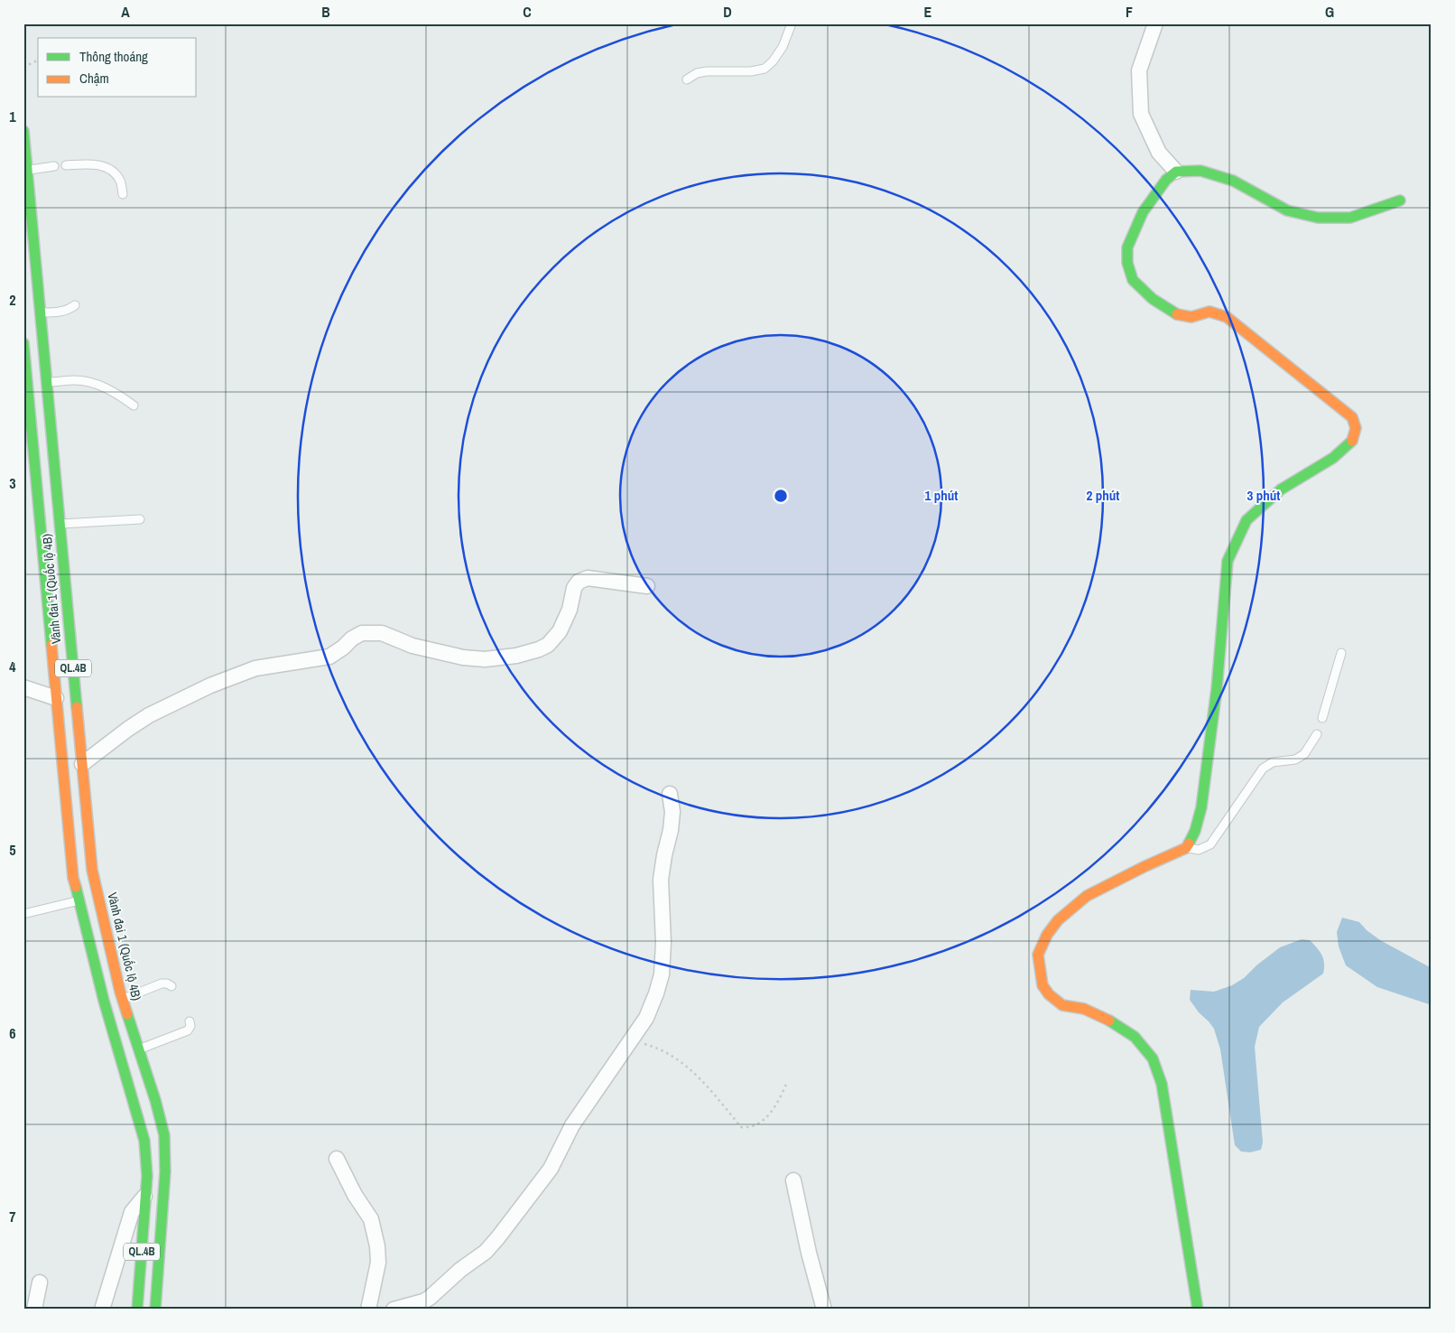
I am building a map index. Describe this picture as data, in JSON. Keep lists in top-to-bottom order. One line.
{"streets":{"main road":["Vành đai 1 (Quốc lộ 4B)","QL.4B"]},"crossings":[["Vành đai 1 (Quốc lộ 4B)","QL.4B"]],"legend":["Thông thoáng","Chậm"],"grid":{"columns":["A","B","C","D","E","F","G"],"rows":["1","2","3","4","5","6","7"]},"rings":["1 phút","2 phút","3 phút"]}
